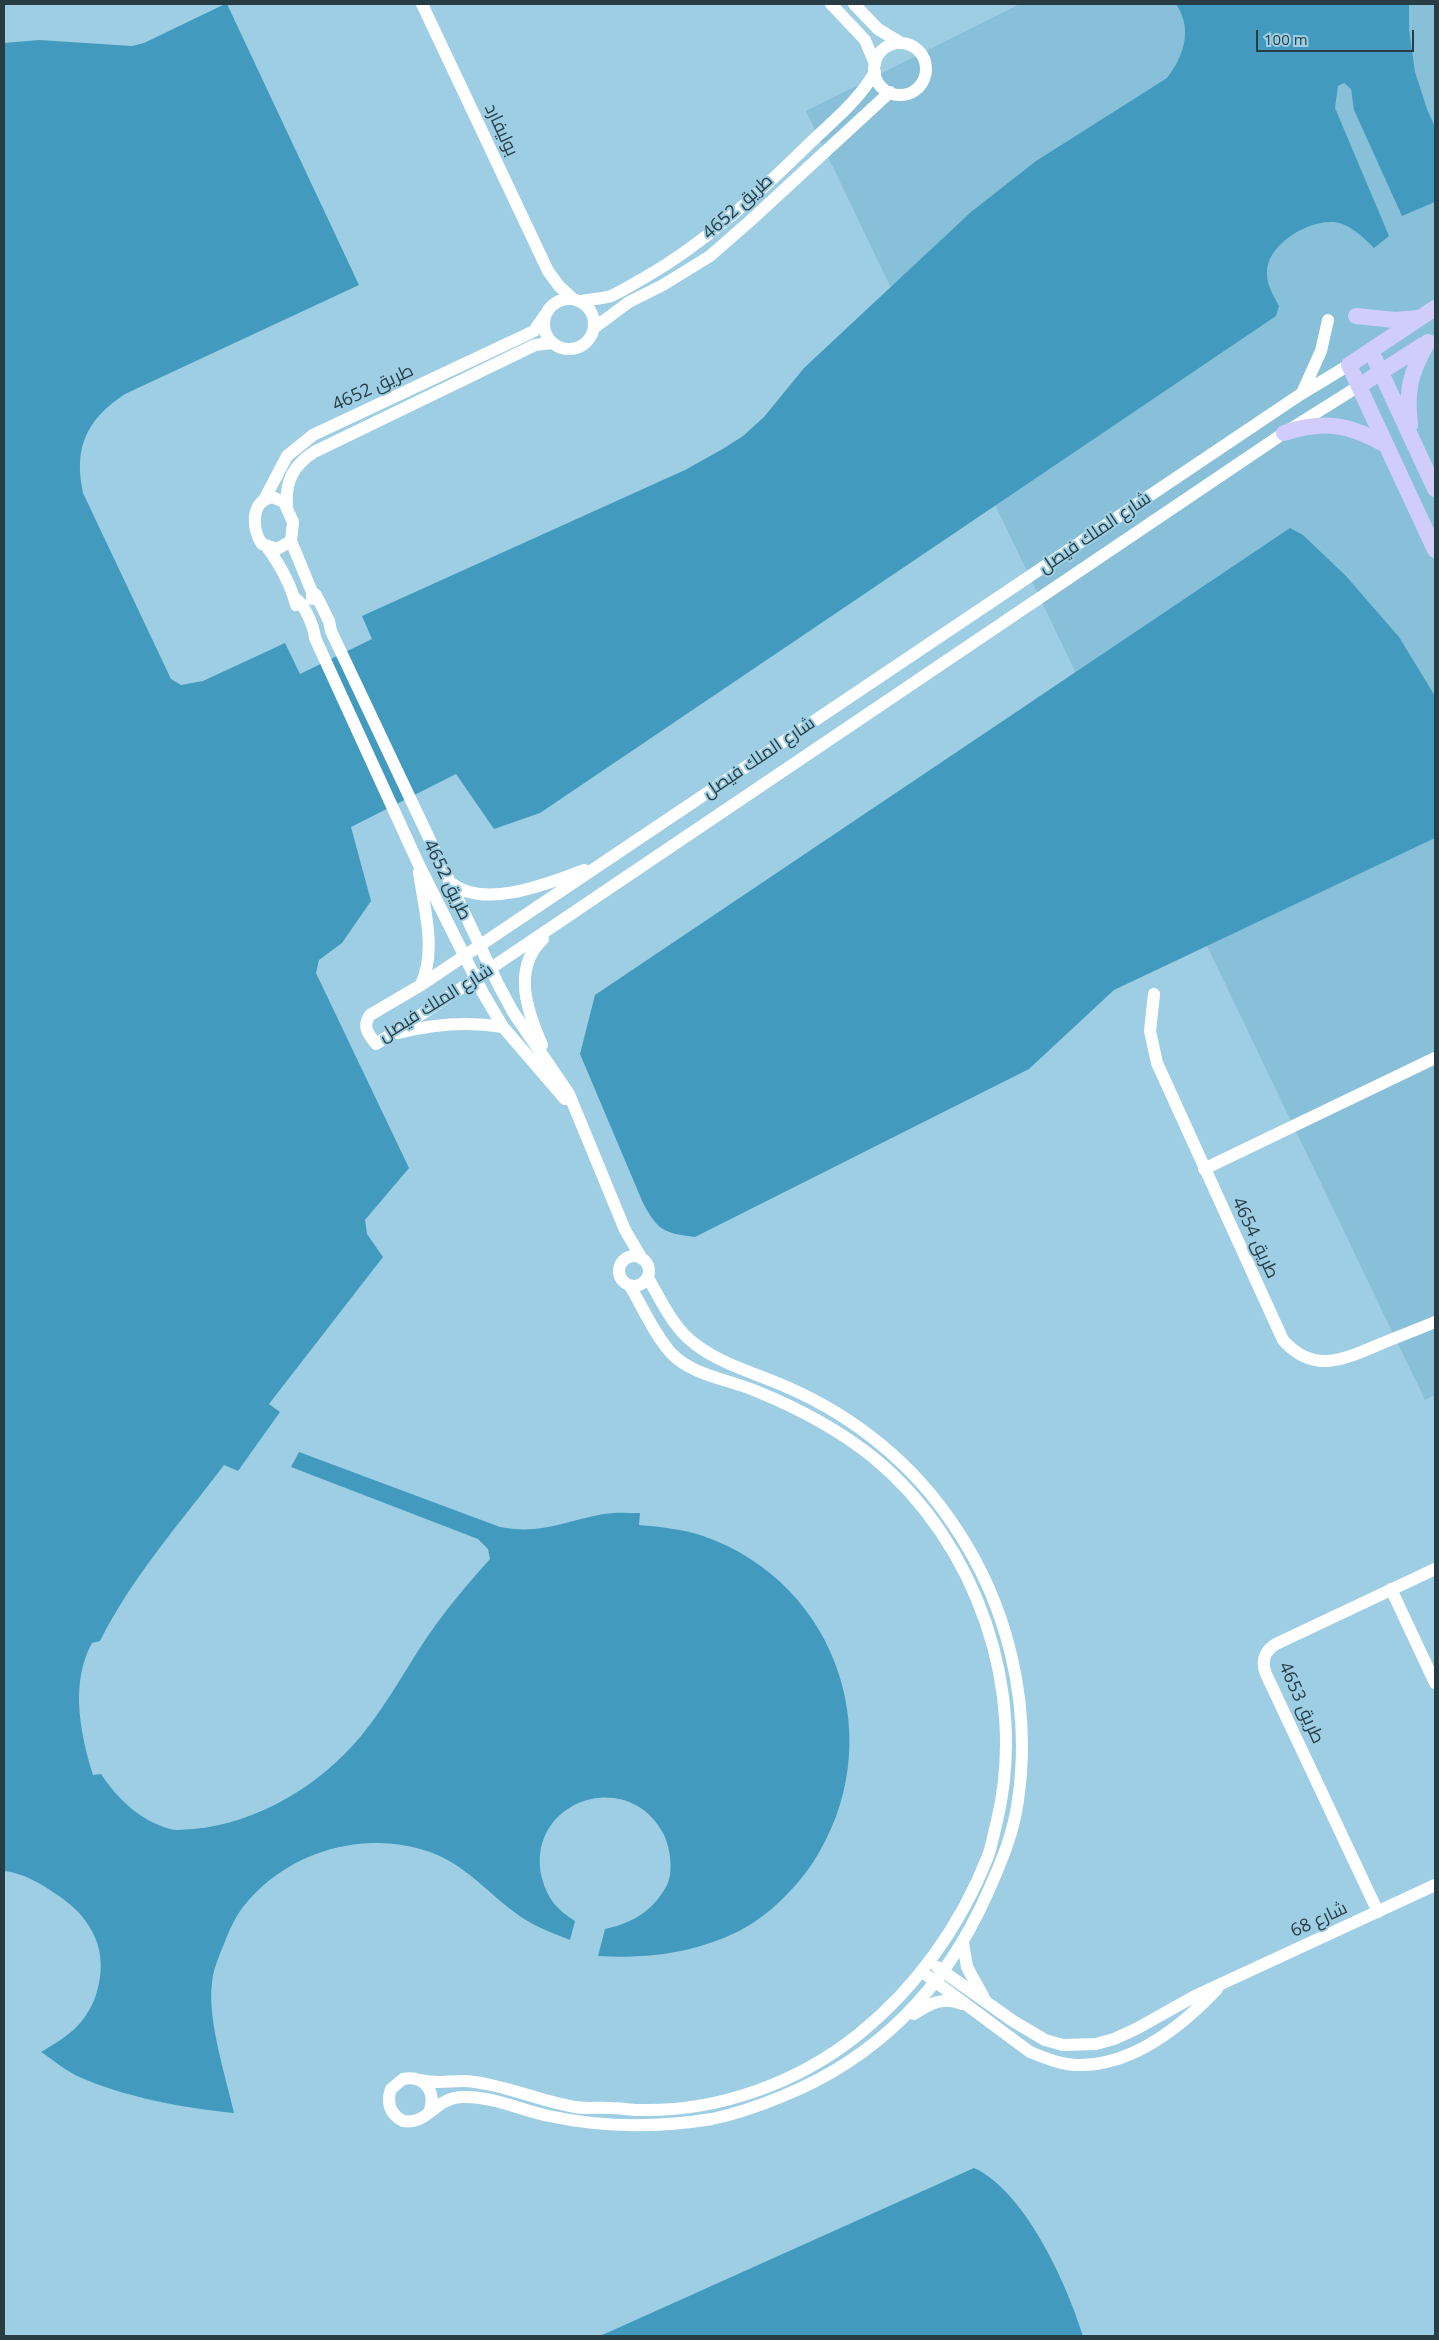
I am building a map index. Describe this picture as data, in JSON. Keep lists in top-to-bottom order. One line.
{"streets":{"main road":["شارع الملك فيصل"],"street":["بوليفارد","طريق 4652","طريق 4654","طريق 4653","شارع 68"]},"crossings":[["بوليفارد","طريق 4652"],["طريق 4652","شارع الملك فيصل"],["طريق 4653","شارع 68"]],"scale_bar":"100 m"}
